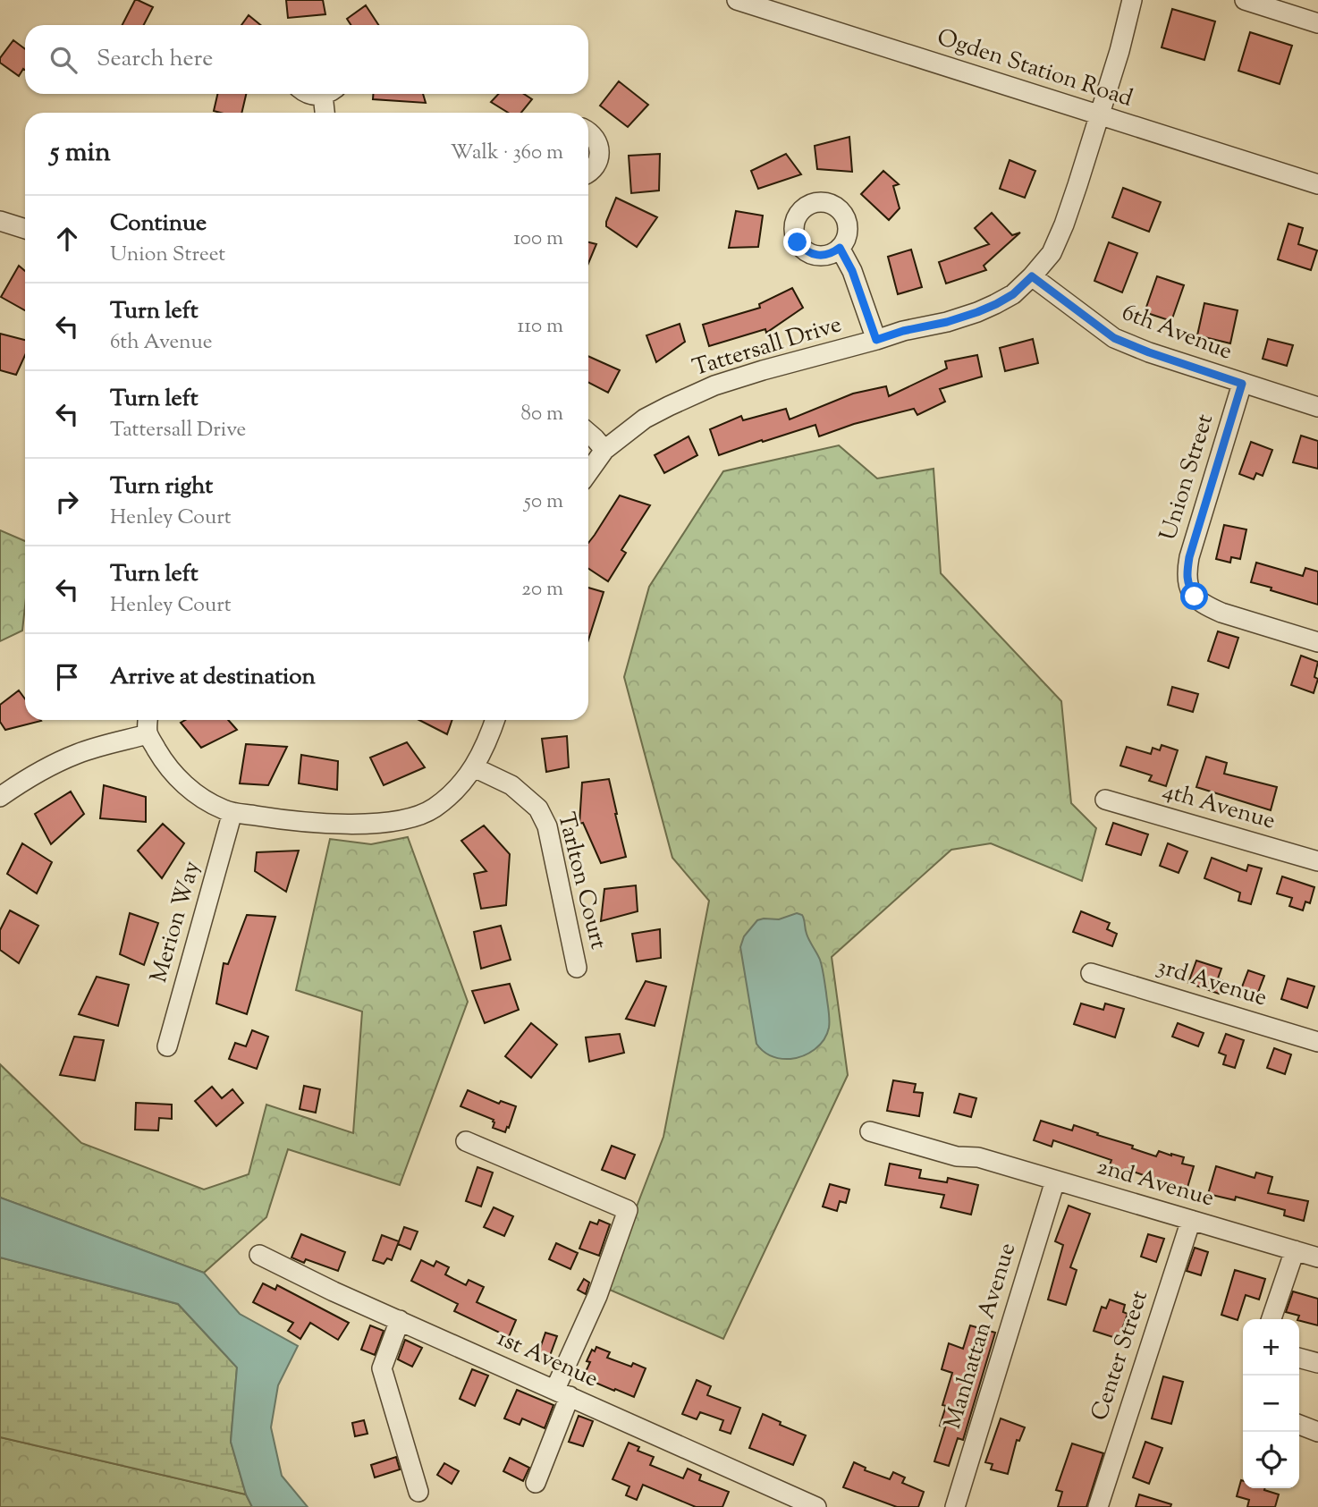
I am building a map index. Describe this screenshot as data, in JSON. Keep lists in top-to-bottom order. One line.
{"streets":{"street":["Ogden Station Road","6th Avenue","Tattersall Drive","Union Street","4th Avenue","Tarlton Court","Merion Way","3rd Avenue","2nd Avenue","Manhattan Avenue","Center Street","1st Avenue"]},"crossings":[["Ogden Station Road","Tattersall Drive"],["6th Avenue","Tattersall Drive"],["6th Avenue","Union Street"],["2nd Avenue","Manhattan Avenue"],["2nd Avenue","Center Street"]],"page":{"search":"Search here","heading":["5 min","Walk · 360 m"],"list":[["Continue","Union Street","100 m"],["Turn left","6th Avenue","110 m"],["Turn left","Tattersall Drive","80 m"],["Turn right","Henley Court","50 m"],["Turn left","Henley Court","20 m"],"Arrive at destination"],"map_buttons":["+","−"]}}
